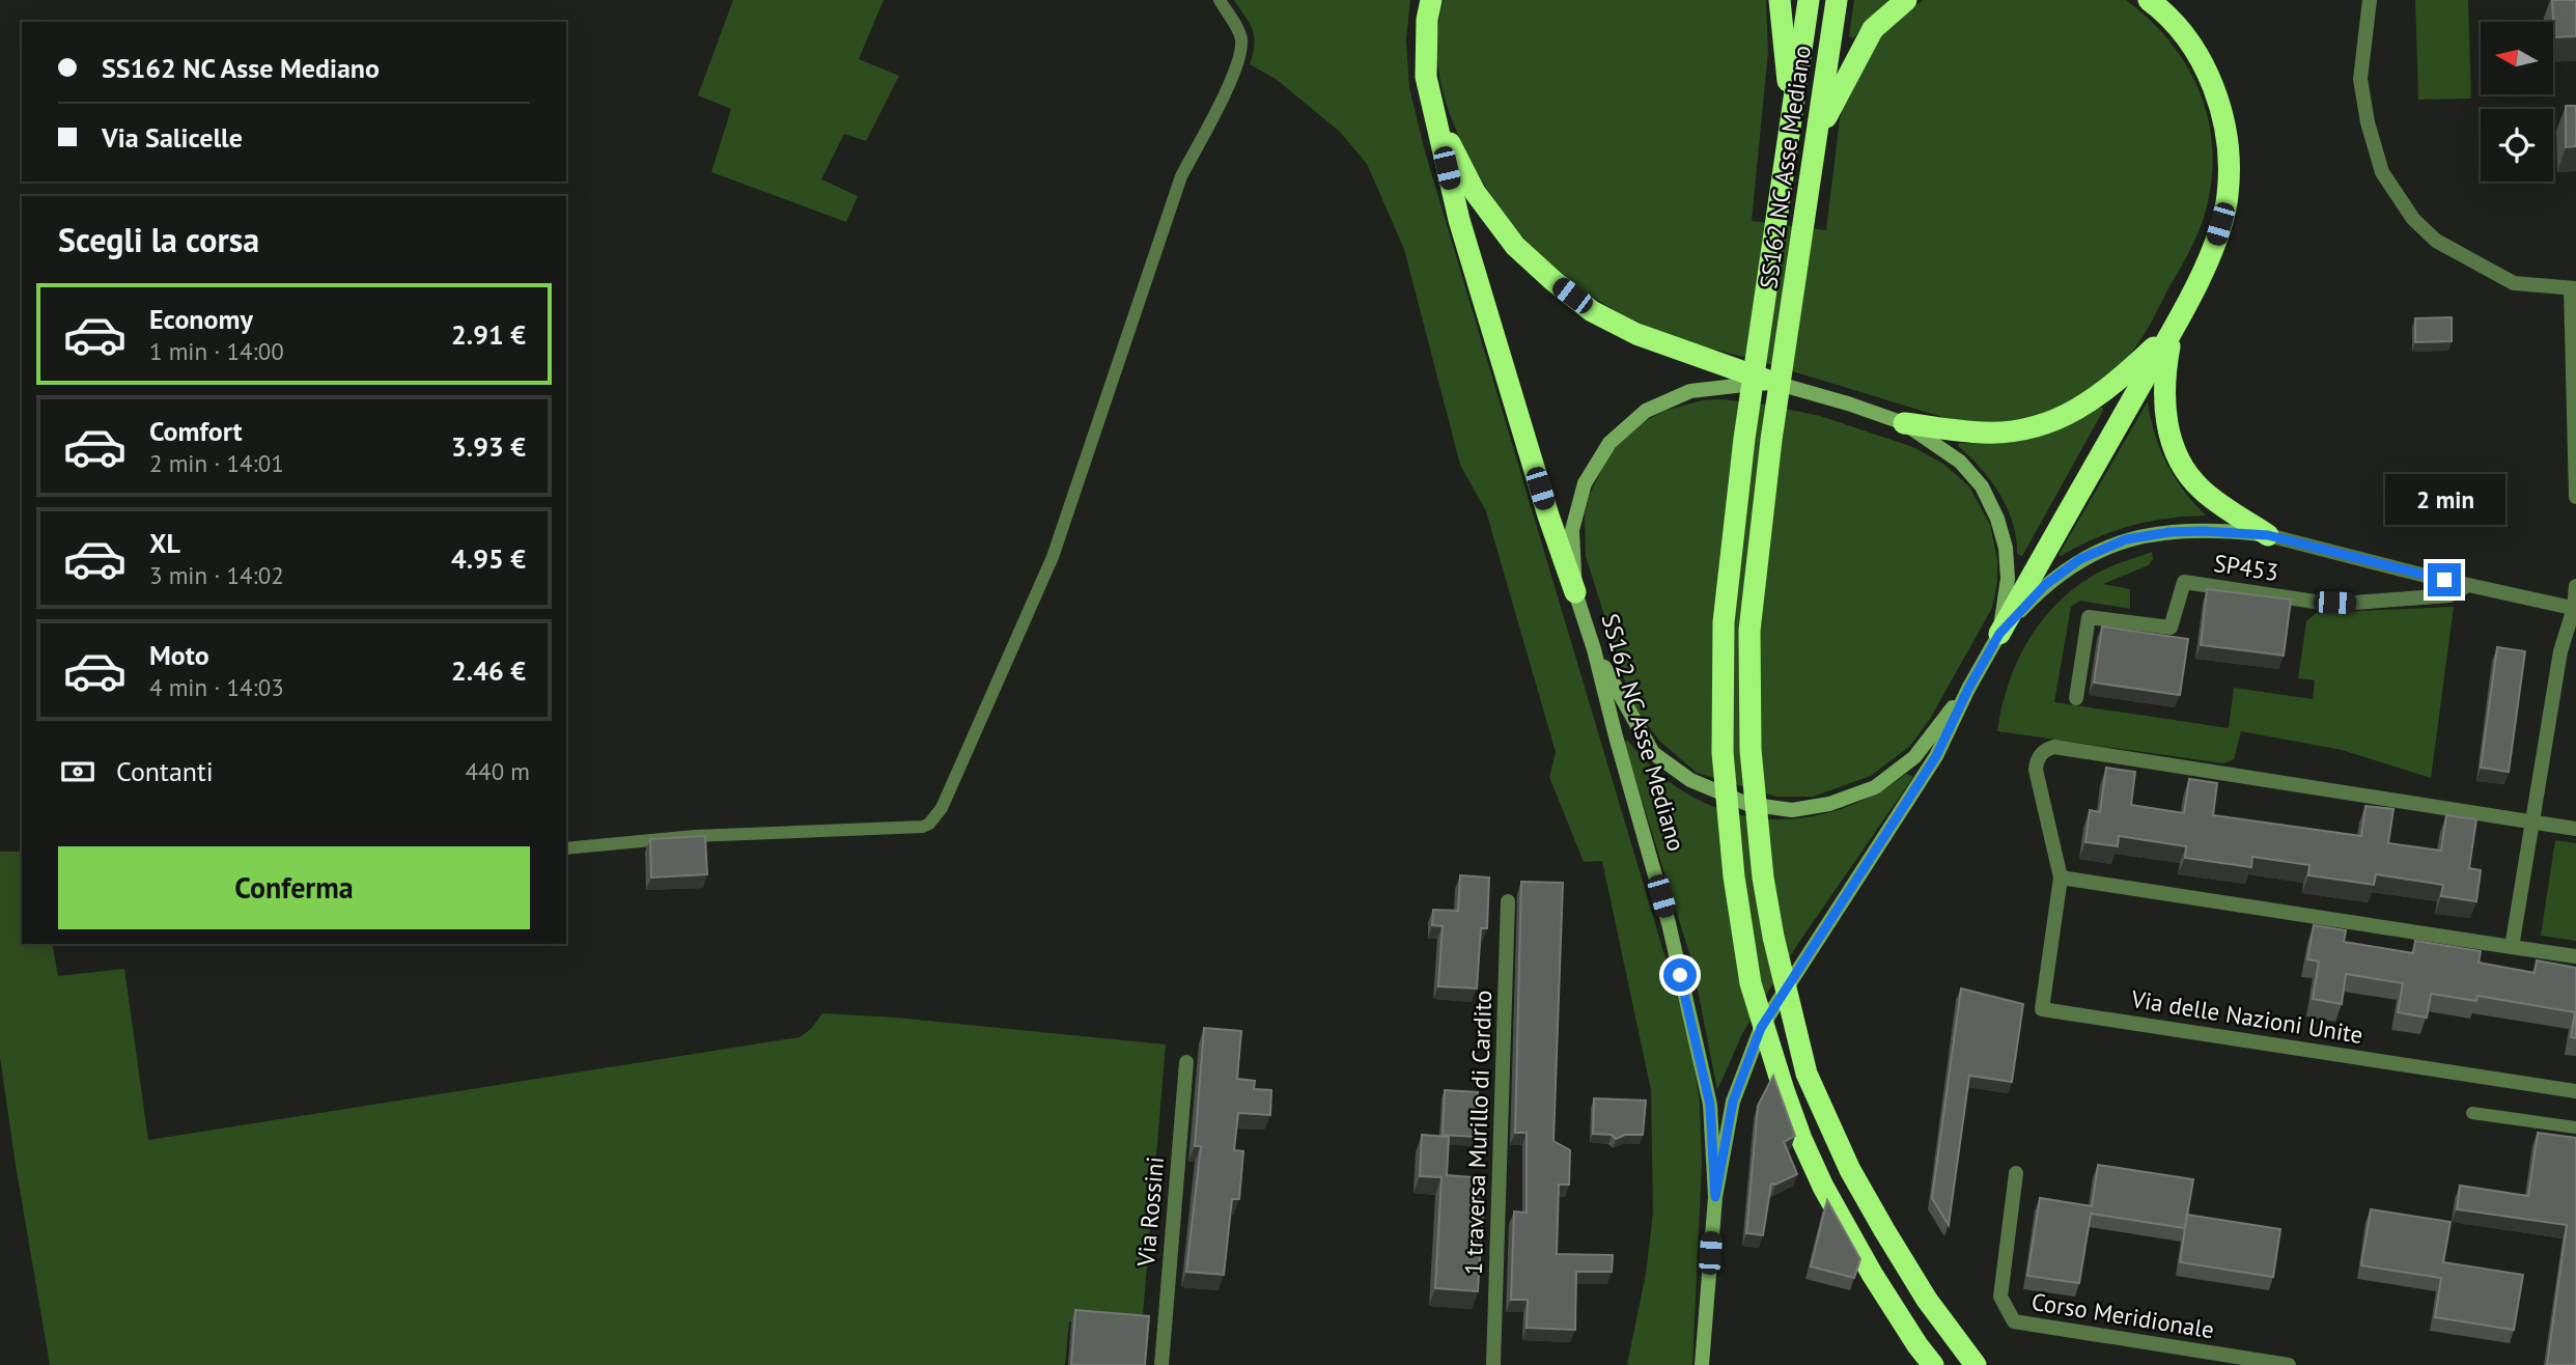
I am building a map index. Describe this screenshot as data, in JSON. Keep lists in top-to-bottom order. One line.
{"streets":{"highway":["SS162 NC Asse Mediano"],"street":["SP453","Via delle Nazioni Unite","1 traversa Murillo di Cardito","Via Rossini","Corso Meridionale"]},"north":"left","page":{"banner":["SS162 NC Asse Mediano","Via Salicelle"],"heading":"Scegli la corsa","list":[{"name":"Economy","note":"1 min · 14:00","value":"2.91 €"},{"name":"Comfort","note":"2 min · 14:01","value":"3.93 €"},{"name":"XL","note":"3 min · 14:02","value":"4.95 €"},{"name":"Moto","note":"4 min · 14:03","value":"2.46 €"}],"bubble":"2 min","pay":["Contanti","440 m"],"buttons":"Conferma"}}
